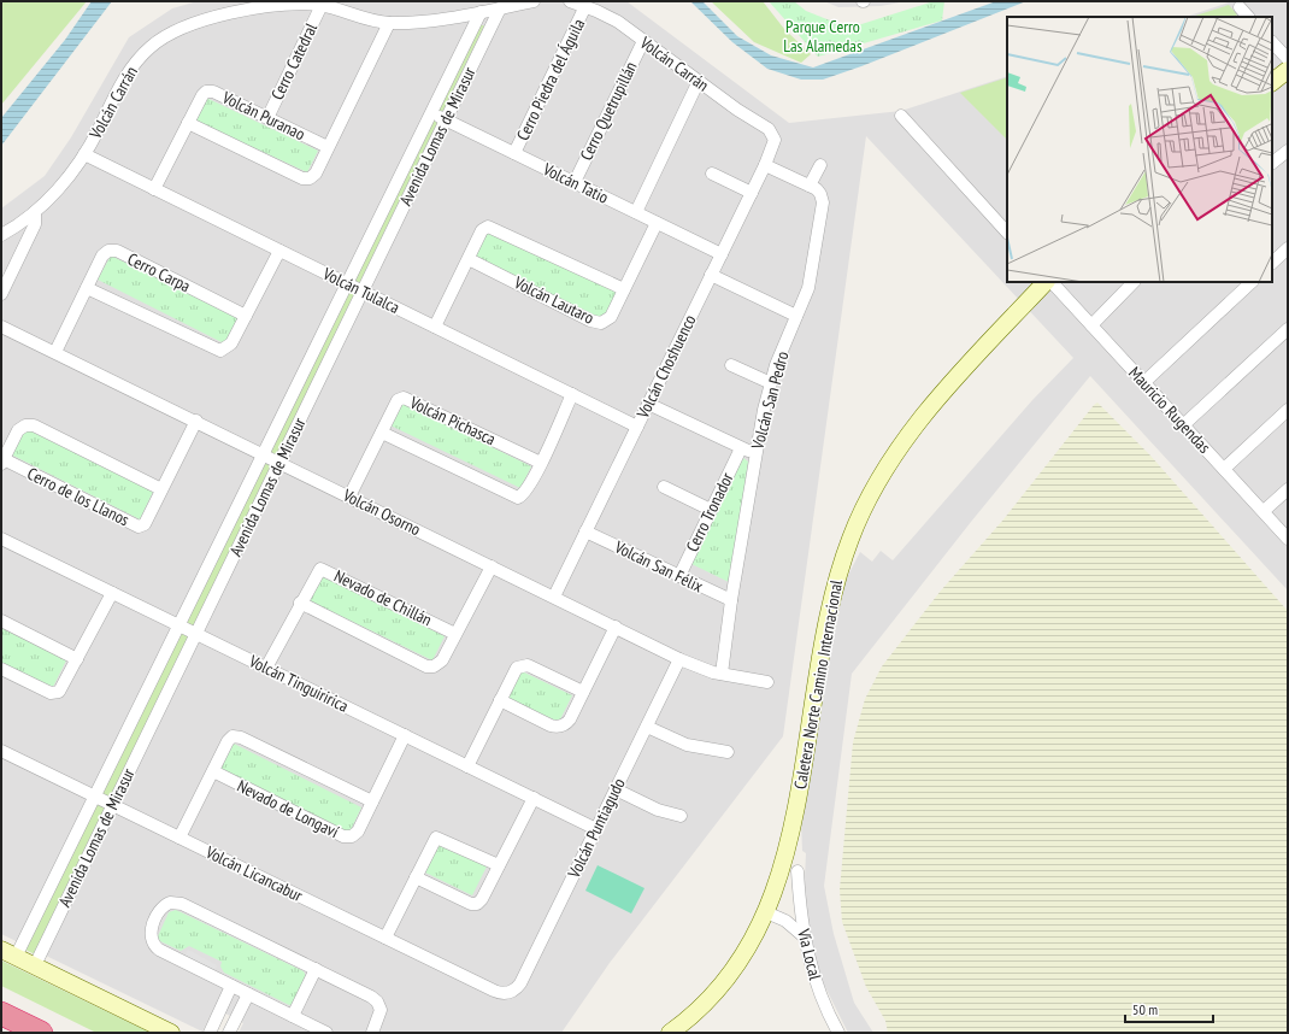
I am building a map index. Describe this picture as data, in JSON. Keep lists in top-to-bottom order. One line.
{"streets":{"street":["Cerro Catedral","Volcán Carrán","Cerro Piedra del Águila","Cerro Quetrupillán","Volcán Puranao","Avenida Lomas de Mirasur","Volcán Tatio","Cerro Carpa","Volcán Tulalca","Volcán Lautaro","Volcán Choshuenco","Volcán San Pedro","Mauricio Rugendas","Volcán Pichasca","Cerro de los Llanos","Volcán Osorno","Cerro Tronador","Volcán San Félix","Nevado de Chillán","Volcán Tinguiririca","Caletera Norte Camino Internacional","Nevado de Longaví","Volcán Puntiagudo","Volcán Licancabur","Vía Local"]},"crossings":[["Cerro Catedral","Volcán Carrán"],["Cerro Catedral","Volcán Puranao"],["Volcán Carrán","Cerro Piedra del Águila"],["Volcán Carrán","Cerro Quetrupillán"],["Volcán Carrán","Avenida Lomas de Mirasur"],["Volcán Carrán","Volcán Tulalca"],["Volcán Carrán","Volcán Choshuenco"],["Cerro Piedra del Águila","Volcán Tatio"],["Cerro Quetrupillán","Volcán Tatio"],["Volcán Puranao","Volcán Tulalca"],["Avenida Lomas de Mirasur","Volcán Tatio"],["Avenida Lomas de Mirasur","Volcán Tulalca"],["Avenida Lomas de Mirasur","Volcán Osorno"],["Avenida Lomas de Mirasur","Volcán Tinguiririca"],["Avenida Lomas de Mirasur","Volcán Licancabur"],["Volcán Tatio","Volcán Lautaro"],["Volcán Tatio","Volcán Choshuenco"],["Cerro Carpa","Volcán Osorno"],["Volcán Tulalca","Volcán Choshuenco"],["Volcán Choshuenco","Volcán San Pedro"],["Volcán Choshuenco","Volcán Osorno"],["Volcán Choshuenco","Volcán San Félix"],["Volcán San Pedro","Volcán Osorno"],["Volcán San Pedro","Volcán San Félix"],["Volcán Pichasca","Volcán Osorno"],["Cerro de los Llanos","Volcán Osorno"],["Volcán Osorno","Volcán Puntiagudo"],["Cerro Tronador","Volcán San Félix"],["Nevado de Chillán","Volcán Tinguiririca"],["Volcán Tinguiririca","Nevado de Longaví"],["Volcán Tinguiririca","Volcán Puntiagudo"],["Volcán Puntiagudo","Volcán Licancabur"]],"parks":["Parque Cerro Las Alamedas"],"scale_bar":"50 m"}
